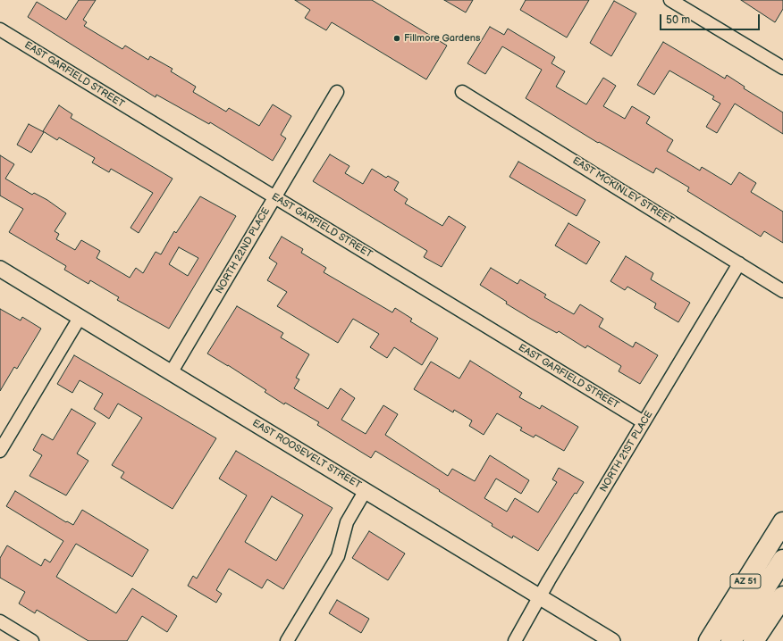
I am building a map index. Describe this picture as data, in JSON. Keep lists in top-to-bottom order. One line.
{"streets":{"highway":["AZ 51"],"street":["EAST GARFIELD STREET","EAST MCKINLEY STREET","NORTH 22ND PLACE","NORTH 21ST PLACE","EAST ROOSEVELT STREET"]},"crossings":[["EAST GARFIELD STREET","NORTH 22ND PLACE"],["EAST GARFIELD STREET","NORTH 21ST PLACE"],["EAST MCKINLEY STREET","NORTH 21ST PLACE"],["NORTH 22ND PLACE","EAST ROOSEVELT STREET"],["NORTH 21ST PLACE","EAST ROOSEVELT STREET"]],"places":["Fillmore Gardens"],"scale_bar":"50 m"}
